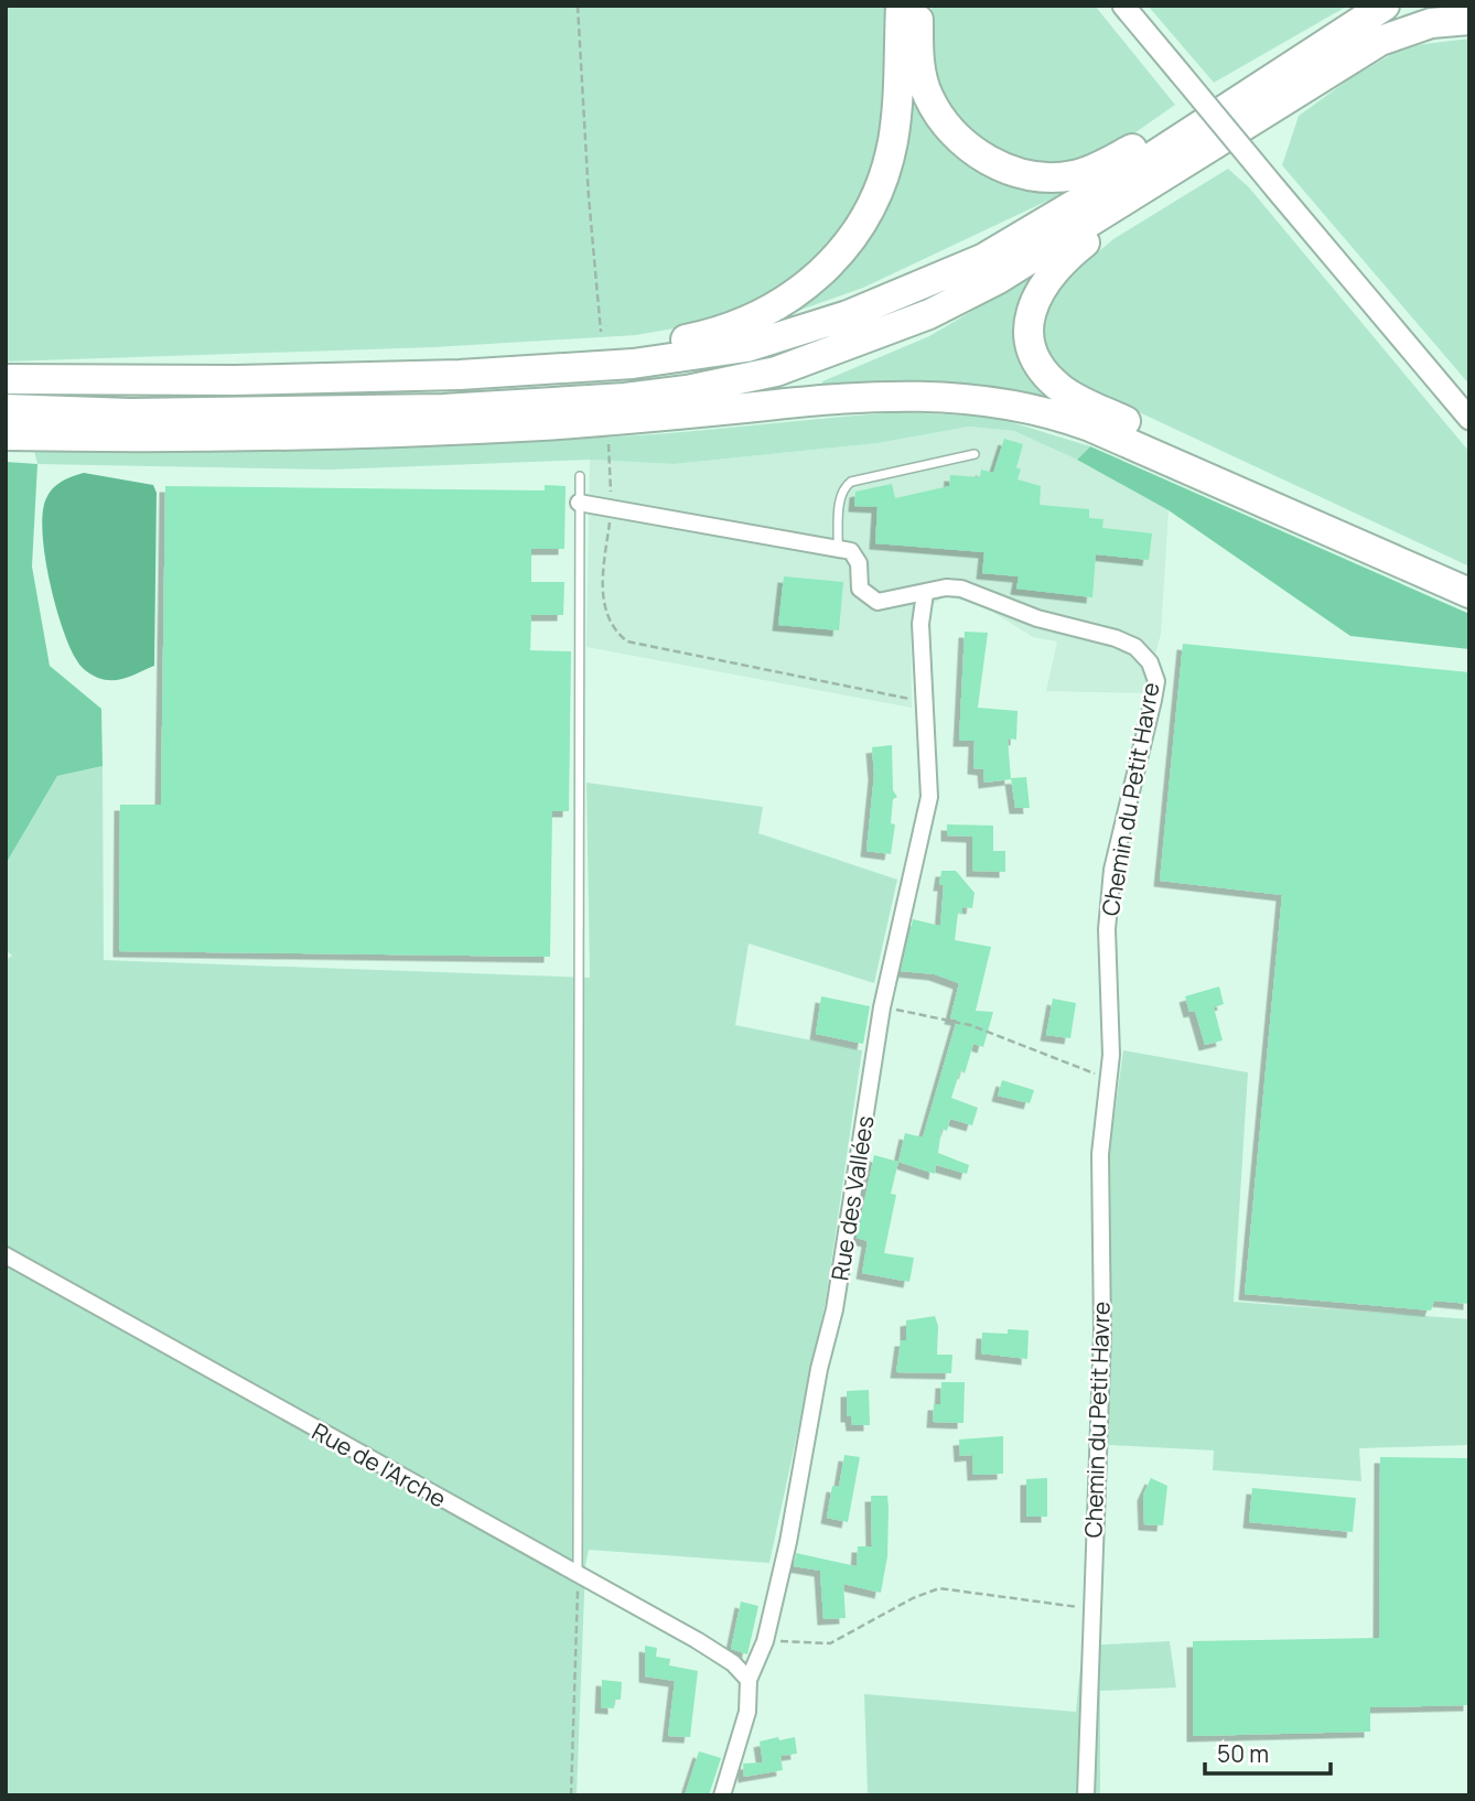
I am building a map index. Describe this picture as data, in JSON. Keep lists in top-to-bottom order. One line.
{"streets":{"street":["Chemin du Petit Havre","Rue des Vallées","Rue de l'Arche"]},"crossings":[["Chemin du Petit Havre","Rue des Vallées"],["Rue des Vallées","Rue de l'Arche"]],"scale_bar":"50 m"}
